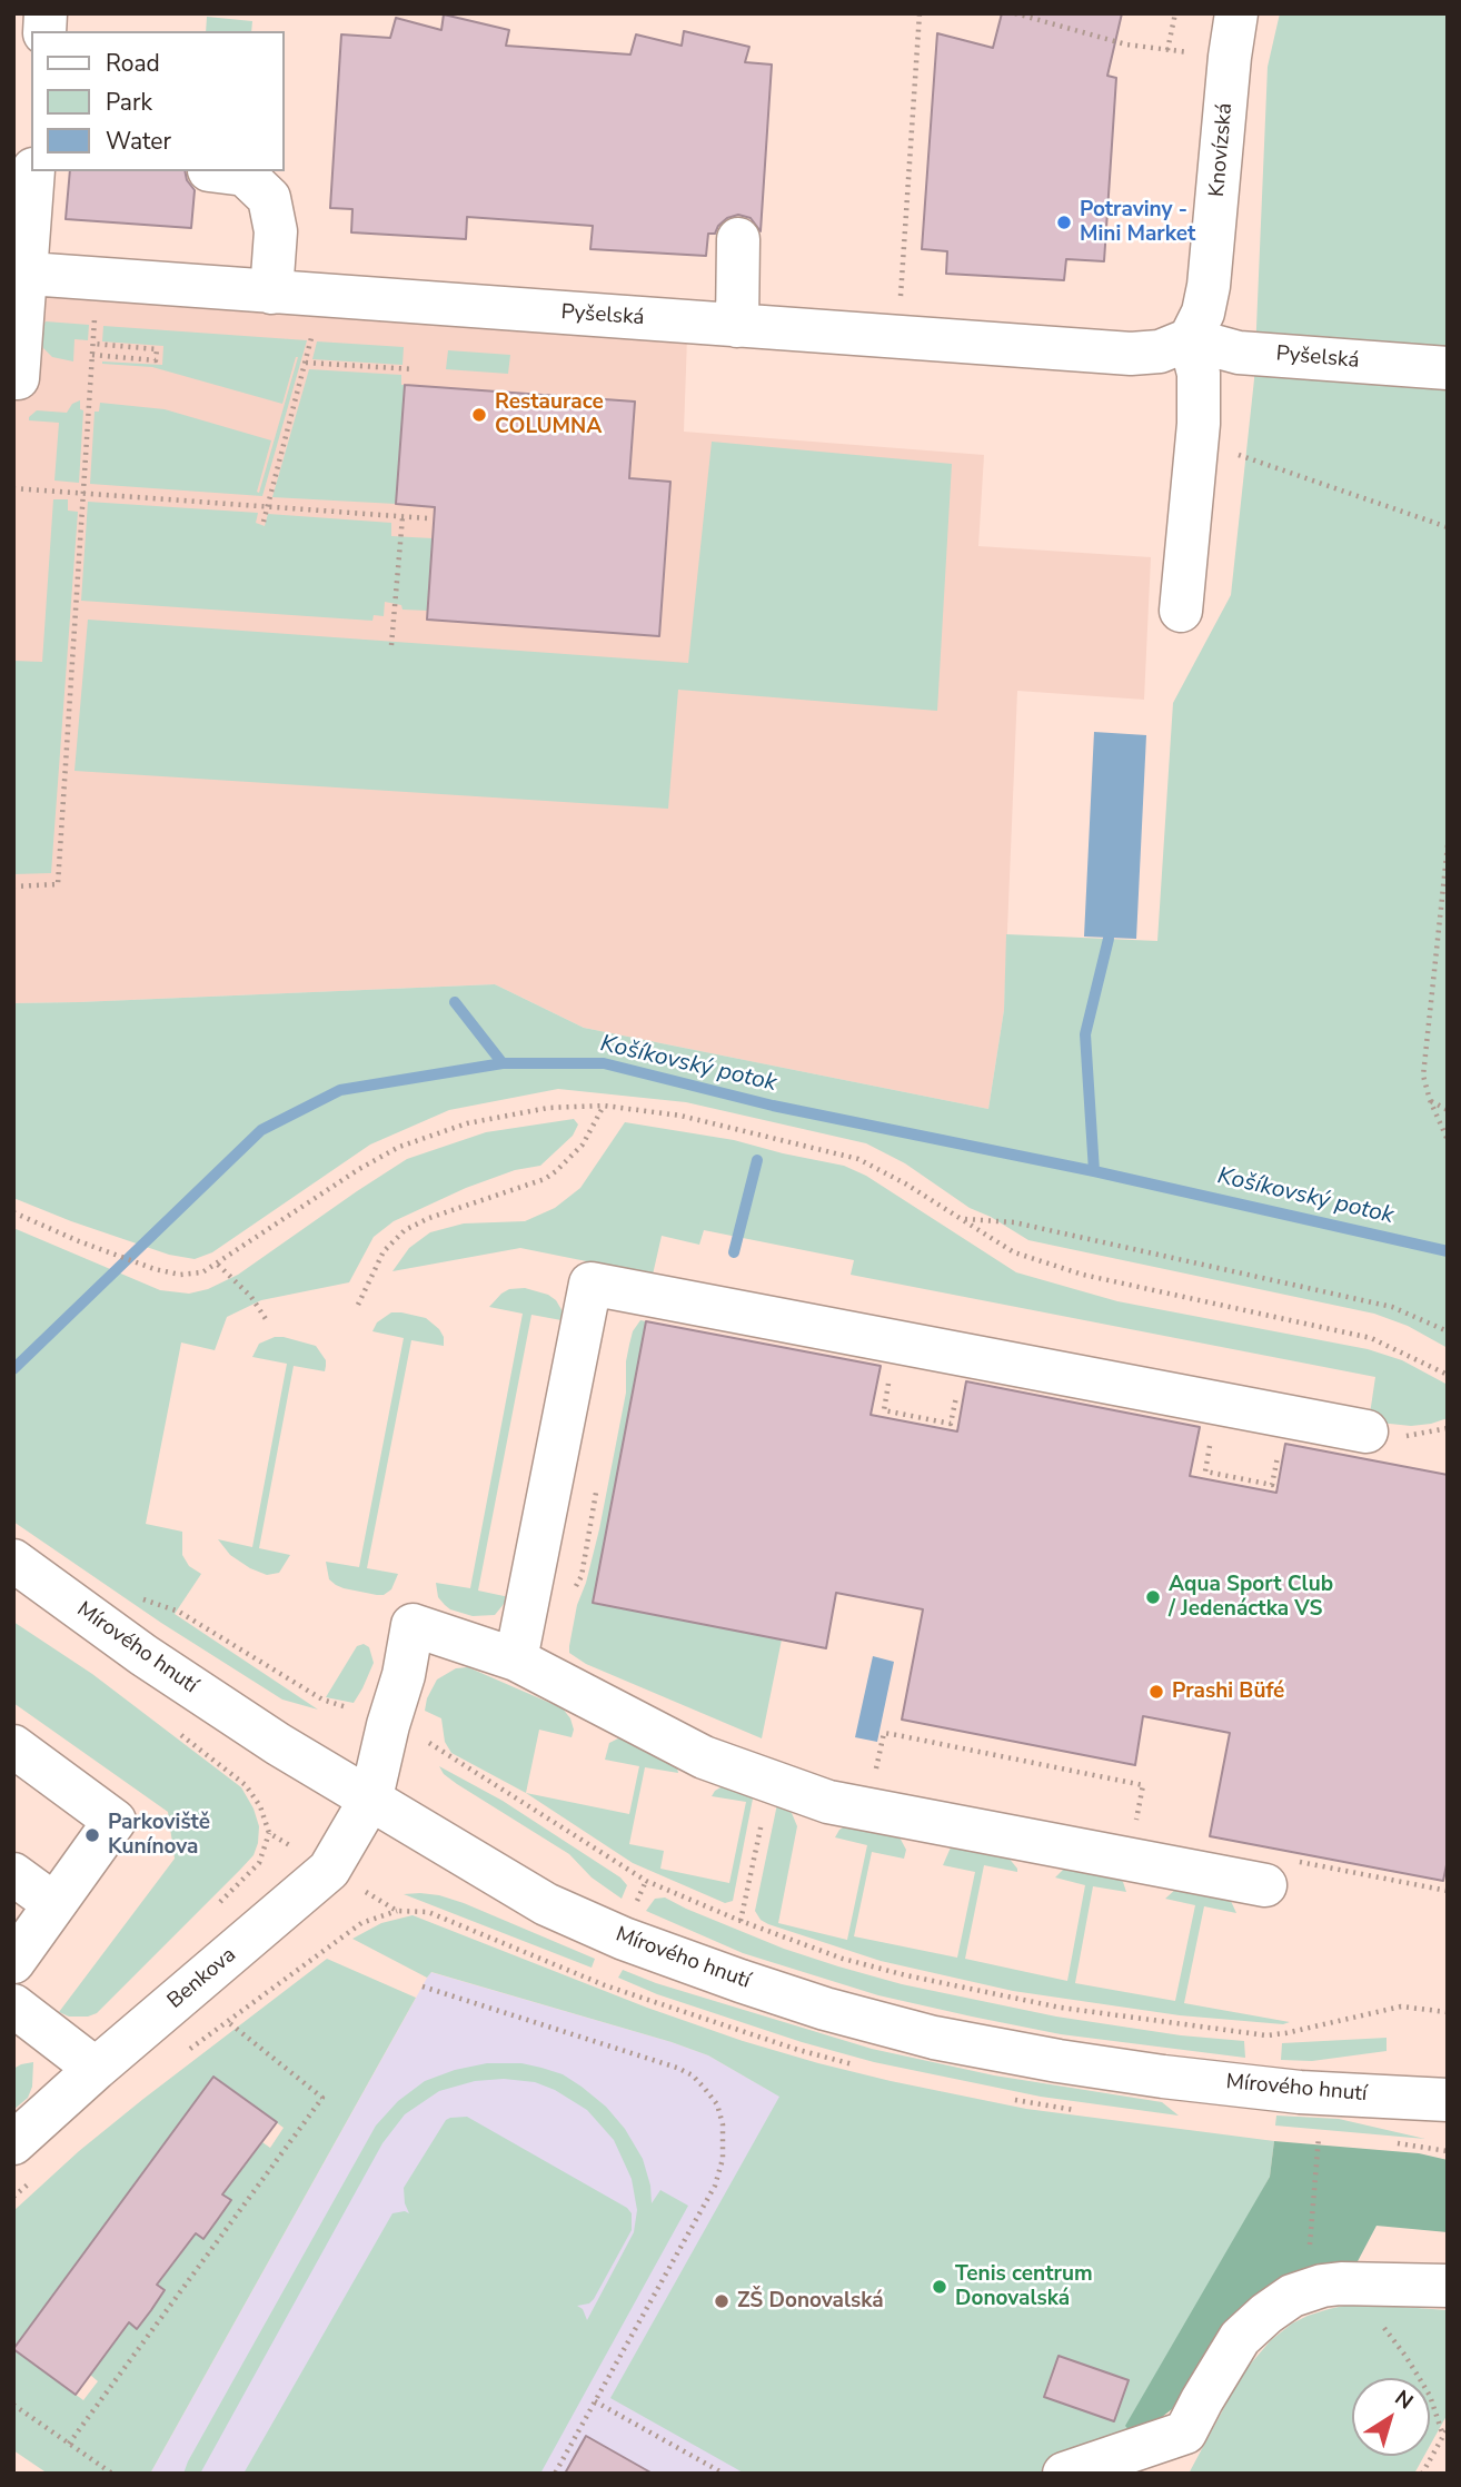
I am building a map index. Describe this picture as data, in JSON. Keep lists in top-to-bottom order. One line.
{"streets":{"street":["Knovízská","Pyšelská","Mírového hnutí","Benkova"]},"crossings":[["Knovízská","Pyšelská"],["Mírového hnutí","Benkova"]],"water":["Košíkovský potok"],"places":["Potraviny - Mini Market","Restaurace COLUMNA","Aqua Sport Club / Jedenáctka VS","Prashi Büfé","Parkoviště Kunínova","Tenis centrum Donovalská","ZŠ Donovalská"],"legend":["Road","Park","Water"],"north":"top right"}
